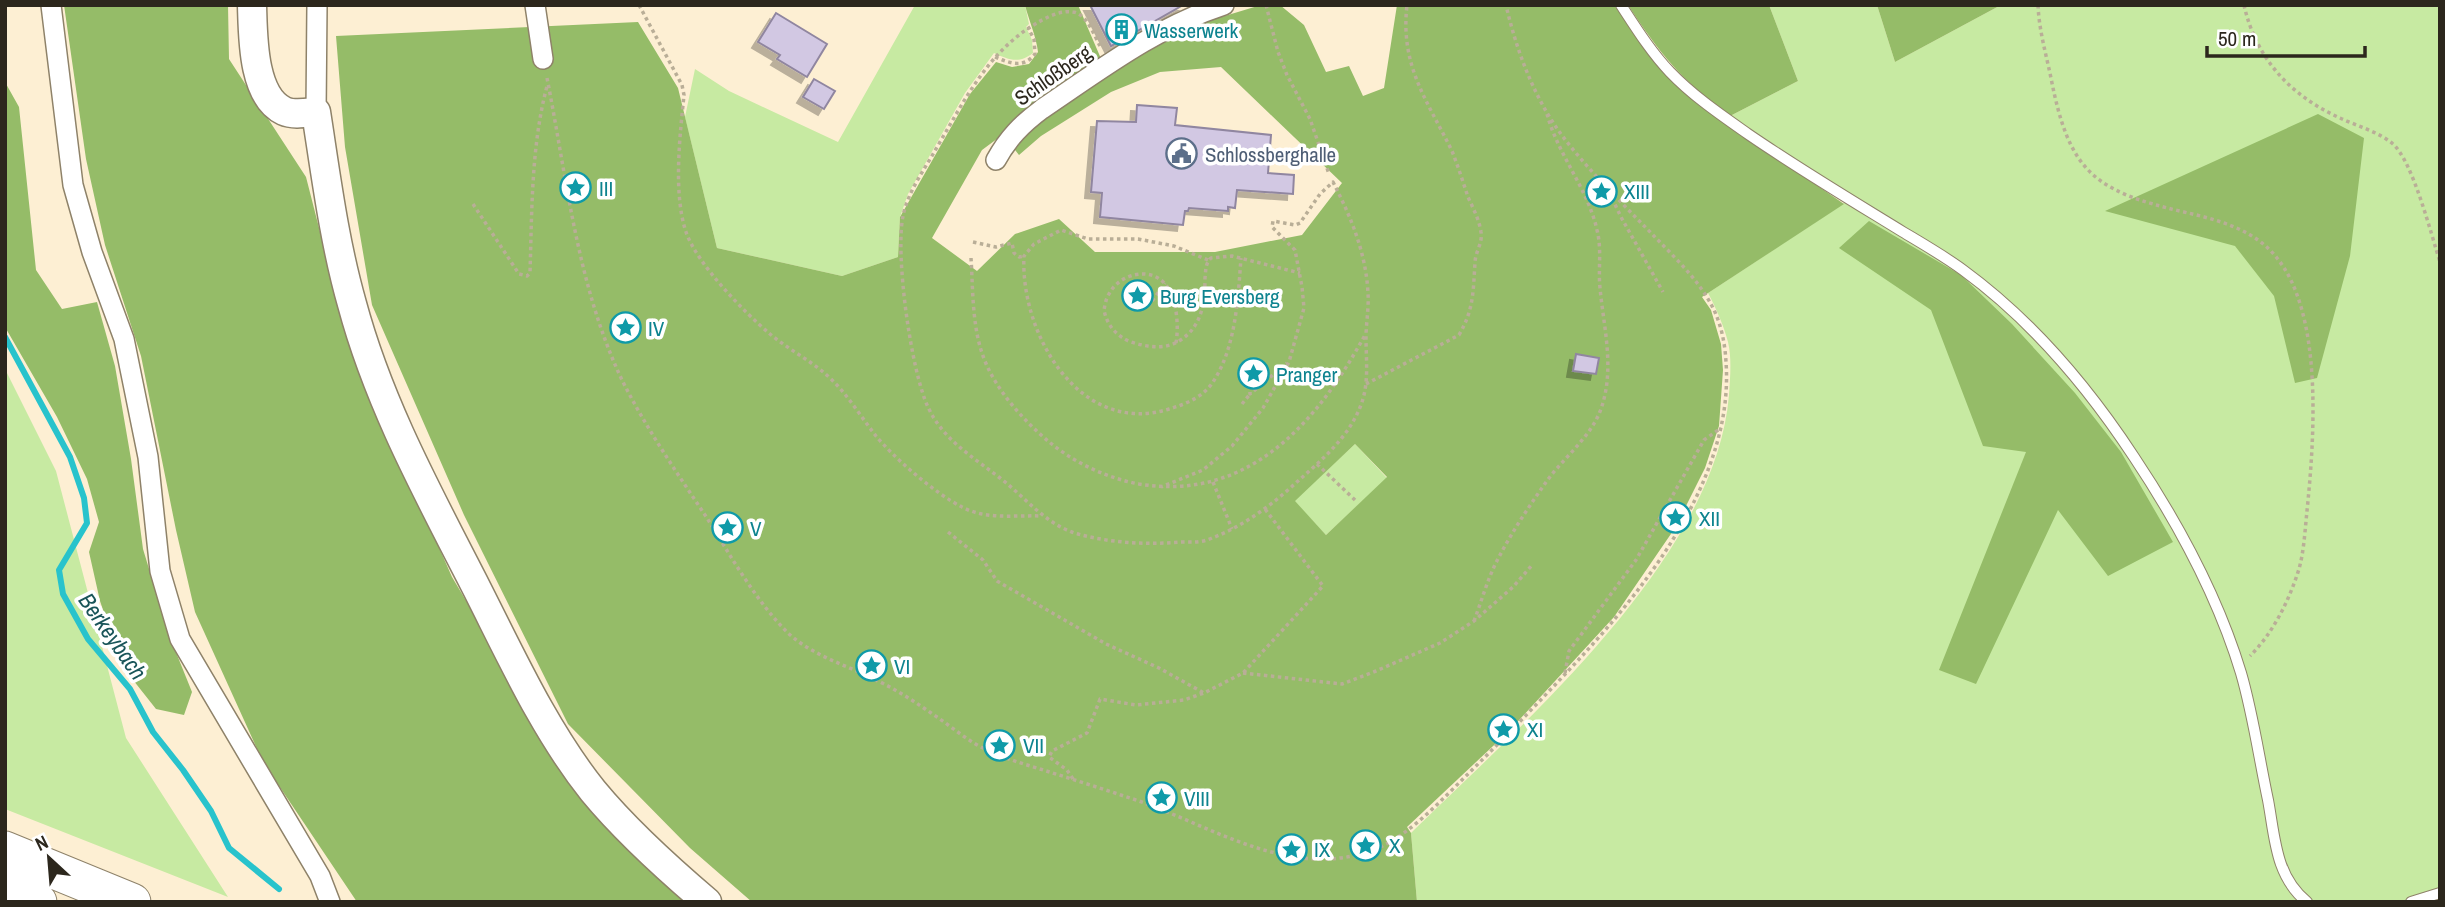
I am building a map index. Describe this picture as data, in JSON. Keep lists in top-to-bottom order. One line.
{"streets":{"street":["Schloßberg"]},"water":["Berkeybach"],"places":{"building":["Wasserwerk"],"public building":["Schlossberghalle"],"place":["III","XIII","Burg Eversberg","IV","Pranger","XII","V","VI","XI","VII","VIII","X","IX"]},"scale_bar":"50 m","north":"top left"}
